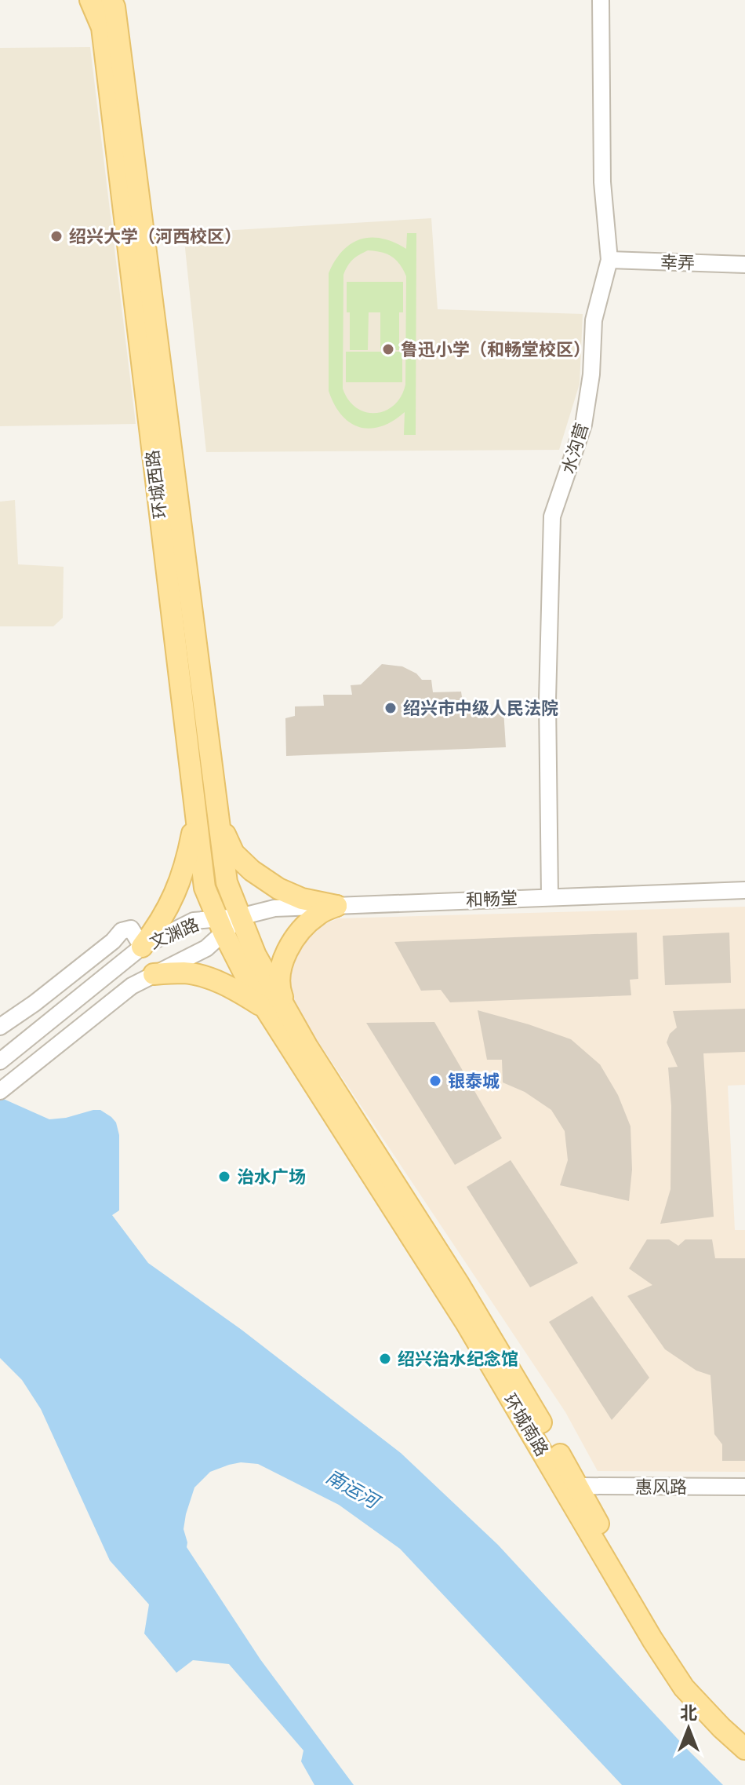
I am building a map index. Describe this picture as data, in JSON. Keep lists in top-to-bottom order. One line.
{"streets":{"main road":["环城西路","环城南路"],"street":["幸弄","水沟营","和畅堂","文渊路","惠风路"]},"crossings":[["幸弄","水沟营"],["水沟营","和畅堂"],["环城西路","和畅堂"],["环城西路","文渊路"],["环城西路","环城南路"],["和畅堂","文渊路"],["环城南路","惠风路"]],"water":["南运河"],"places":["绍兴大学（河西校区）","鲁迅小学（和畅堂校区）","绍兴市中级人民法院","银泰城","治水广场","绍兴治水纪念馆"],"north":"top"}
